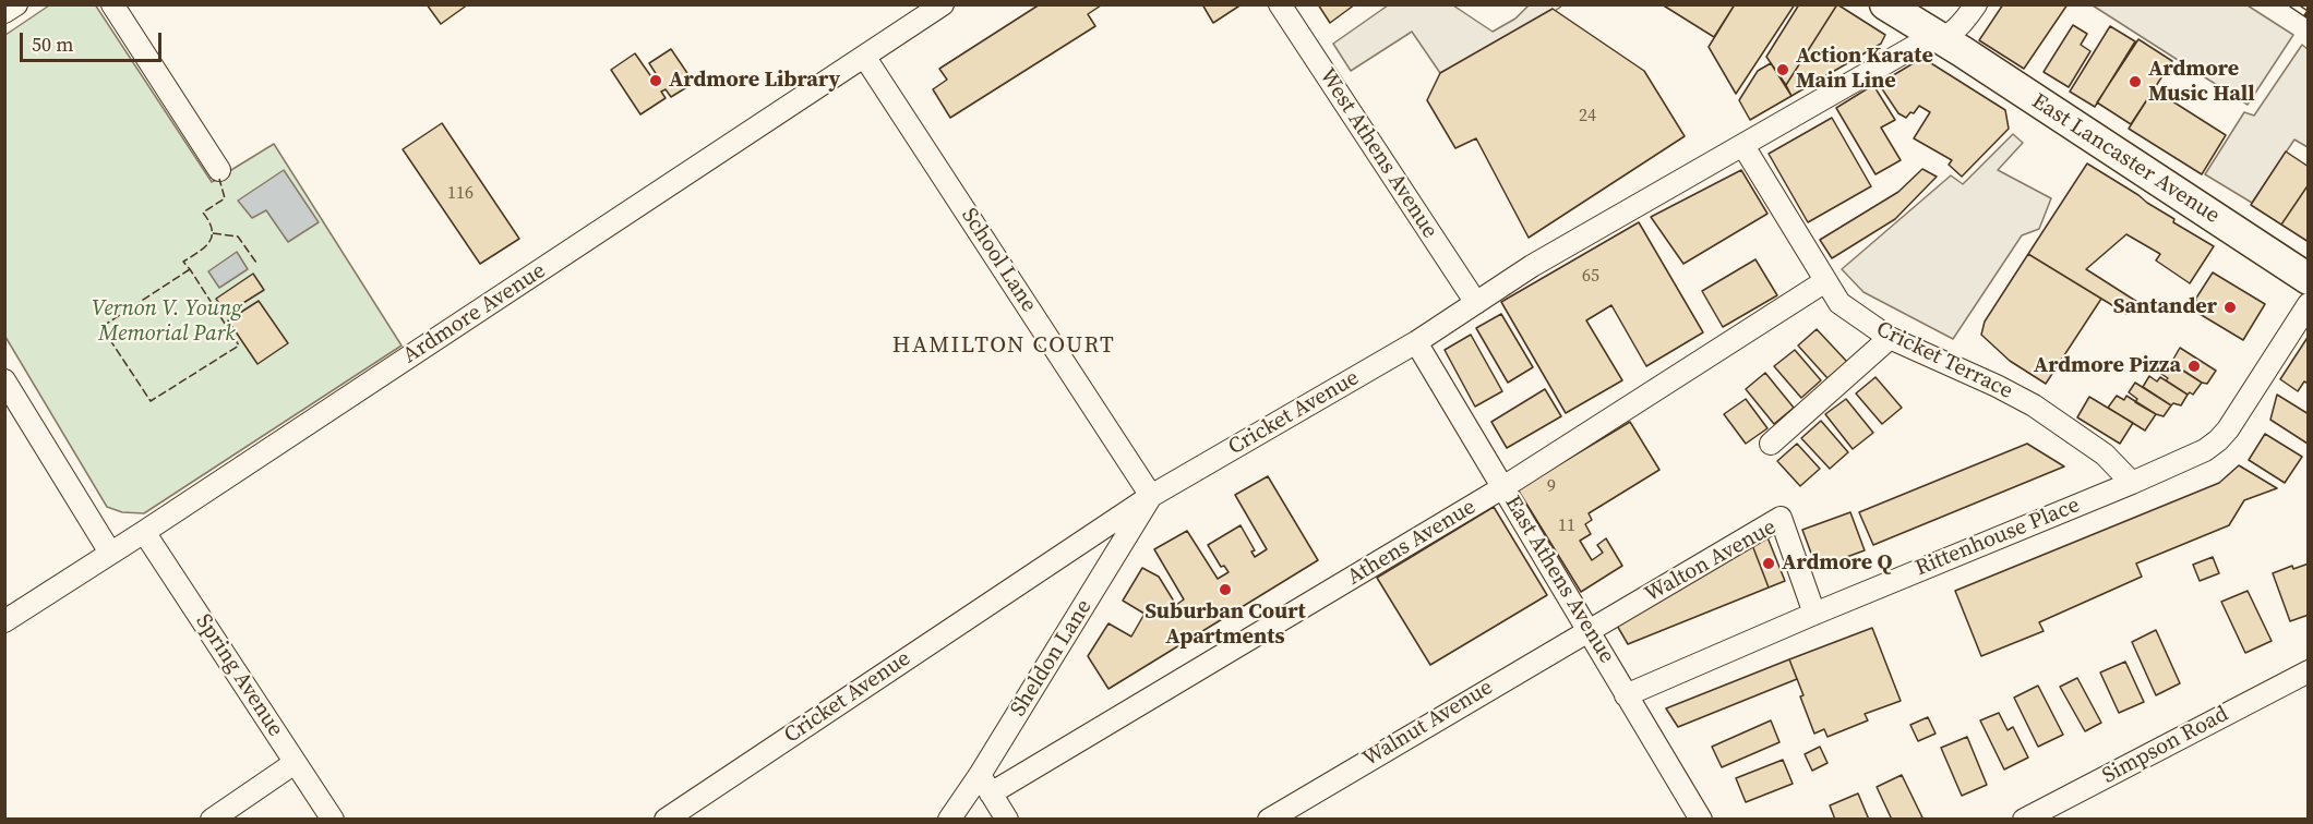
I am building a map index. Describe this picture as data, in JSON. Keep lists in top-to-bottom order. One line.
{"streets":{"highway":["East Lancaster Avenue"],"street":["West Athens Avenue","School Lane","Ardmore Avenue","Cricket Terrace","Cricket Avenue","Rittenhouse Place","Athens Avenue","Walton Avenue","East Athens Avenue","Sheldon Lane","Spring Avenue","Walnut Avenue","Simpson Road"]},"crossings":[["West Athens Avenue","Cricket Avenue"],["East Lancaster Avenue","Cricket Avenue"],["School Lane","Ardmore Avenue"],["School Lane","Cricket Avenue"],["School Lane","Sheldon Lane"],["Ardmore Avenue","Spring Avenue"],["Cricket Terrace","Cricket Avenue"],["Cricket Terrace","Rittenhouse Place"],["Cricket Terrace","Athens Avenue"],["Cricket Avenue","East Athens Avenue"],["Cricket Avenue","Sheldon Lane"],["Rittenhouse Place","Walton Avenue"],["Rittenhouse Place","East Athens Avenue"],["Athens Avenue","East Athens Avenue"],["Athens Avenue","Sheldon Lane"],["Walton Avenue","East Athens Avenue"],["Walton Avenue","Walnut Avenue"],["East Athens Avenue","Walnut Avenue"]],"districts":["HAMILTON COURT"],"parks":["Vernon V. Young Memorial Park"],"places":["Action Karate Main Line","Ardmore Library","Ardmore Music Hall","Santander","Ardmore Pizza","Ardmore Q","Suburban Court Apartments"],"house_numbers":["24","116","65","9","11"],"scale_bar":"50 m"}
